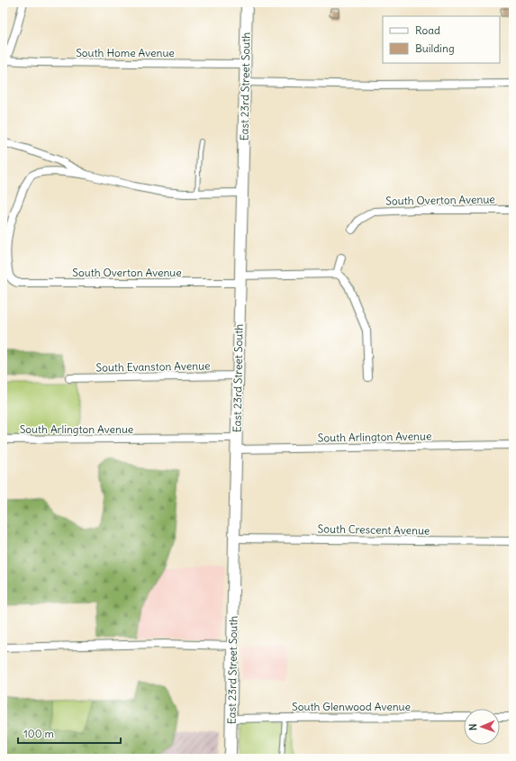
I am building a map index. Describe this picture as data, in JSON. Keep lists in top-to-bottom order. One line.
{"streets":{"main road":["East 23rd Street South"],"street":["South Home Avenue","South Overton Avenue","South Evanston Avenue","South Arlington Avenue","South Crescent Avenue","South Glenwood Avenue"]},"crossings":[["South Home Avenue","East 23rd Street South"],["East 23rd Street South","South Overton Avenue"],["East 23rd Street South","South Evanston Avenue"],["East 23rd Street South","South Arlington Avenue"],["East 23rd Street South","South Crescent Avenue"],["East 23rd Street South","South Glenwood Avenue"]],"legend":["Road","Building"],"scale_bar":"100 m","north":"left"}
